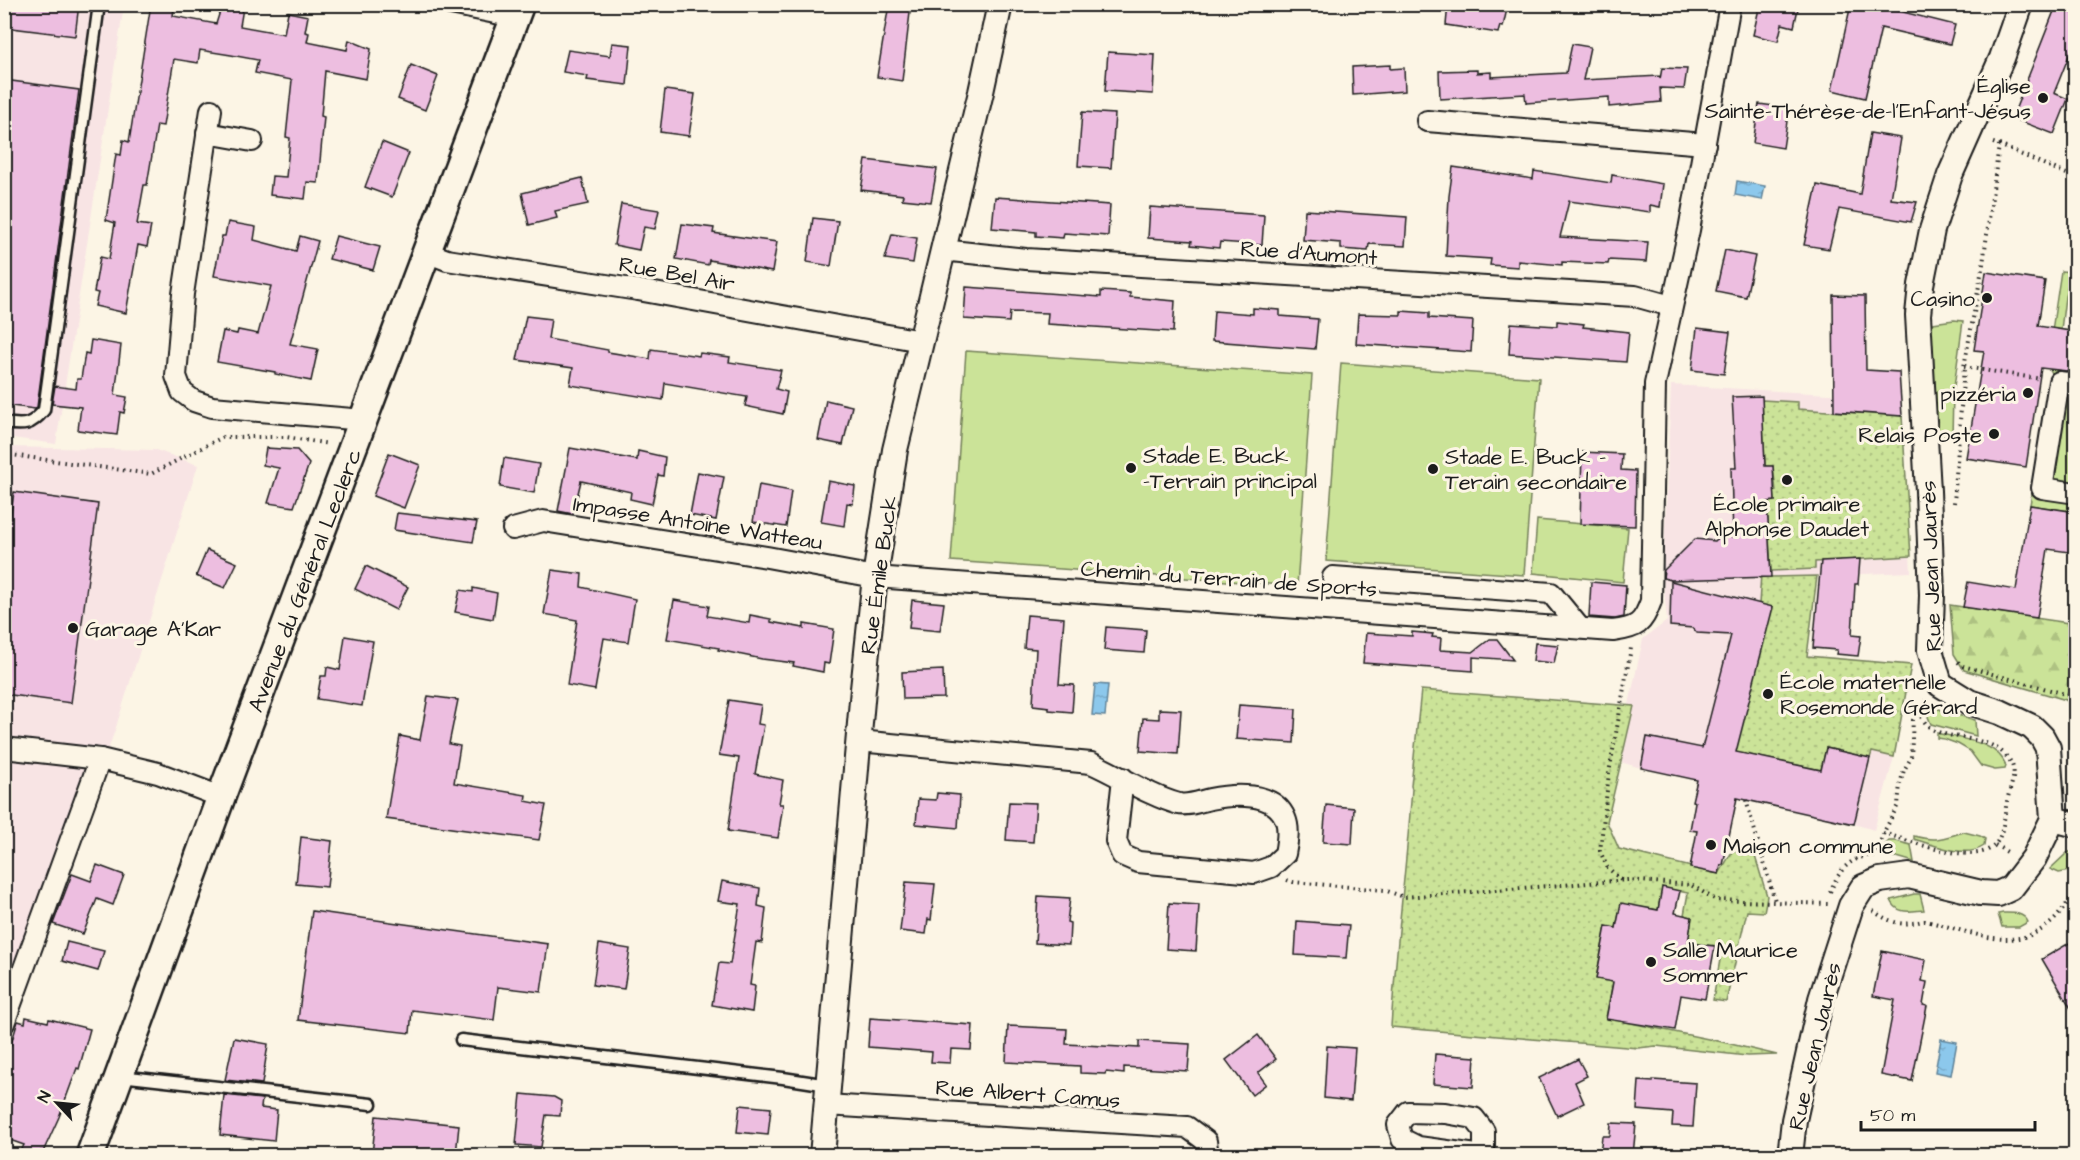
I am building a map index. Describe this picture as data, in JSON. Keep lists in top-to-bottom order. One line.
{"streets":{"main road":["Avenue du Général Leclerc"],"street":["Rue d'Aumont","Rue Bel Air","Impasse Antoine Watteau","Rue Jean Jaurès","Rue Émile Buck","Chemin du Terrain de Sports","Rue Albert Camus"]},"crossings":[["Rue d'Aumont","Rue Émile Buck"],["Rue Bel Air","Rue Émile Buck"],["Rue Bel Air","Avenue du Général Leclerc"],["Impasse Antoine Watteau","Rue Émile Buck"],["Impasse Antoine Watteau","Chemin du Terrain de Sports"],["Rue Émile Buck","Chemin du Terrain de Sports"],["Rue Émile Buck","Rue Albert Camus"]],"places":["Église Sainte-Thérèse-de-l'Enfant-Jésus","Casino","pizzéria","Relais Poste","Stade E. Buck -Terrain principal","Stade E. Buck - Terain secondaire","École primaire Alphonse Daudet","Garage A'Kar","École maternelle Rosemonde Gérard","Maison commune","Salle Maurice Sommer"],"scale_bar":"50 m","north":"top left"}
